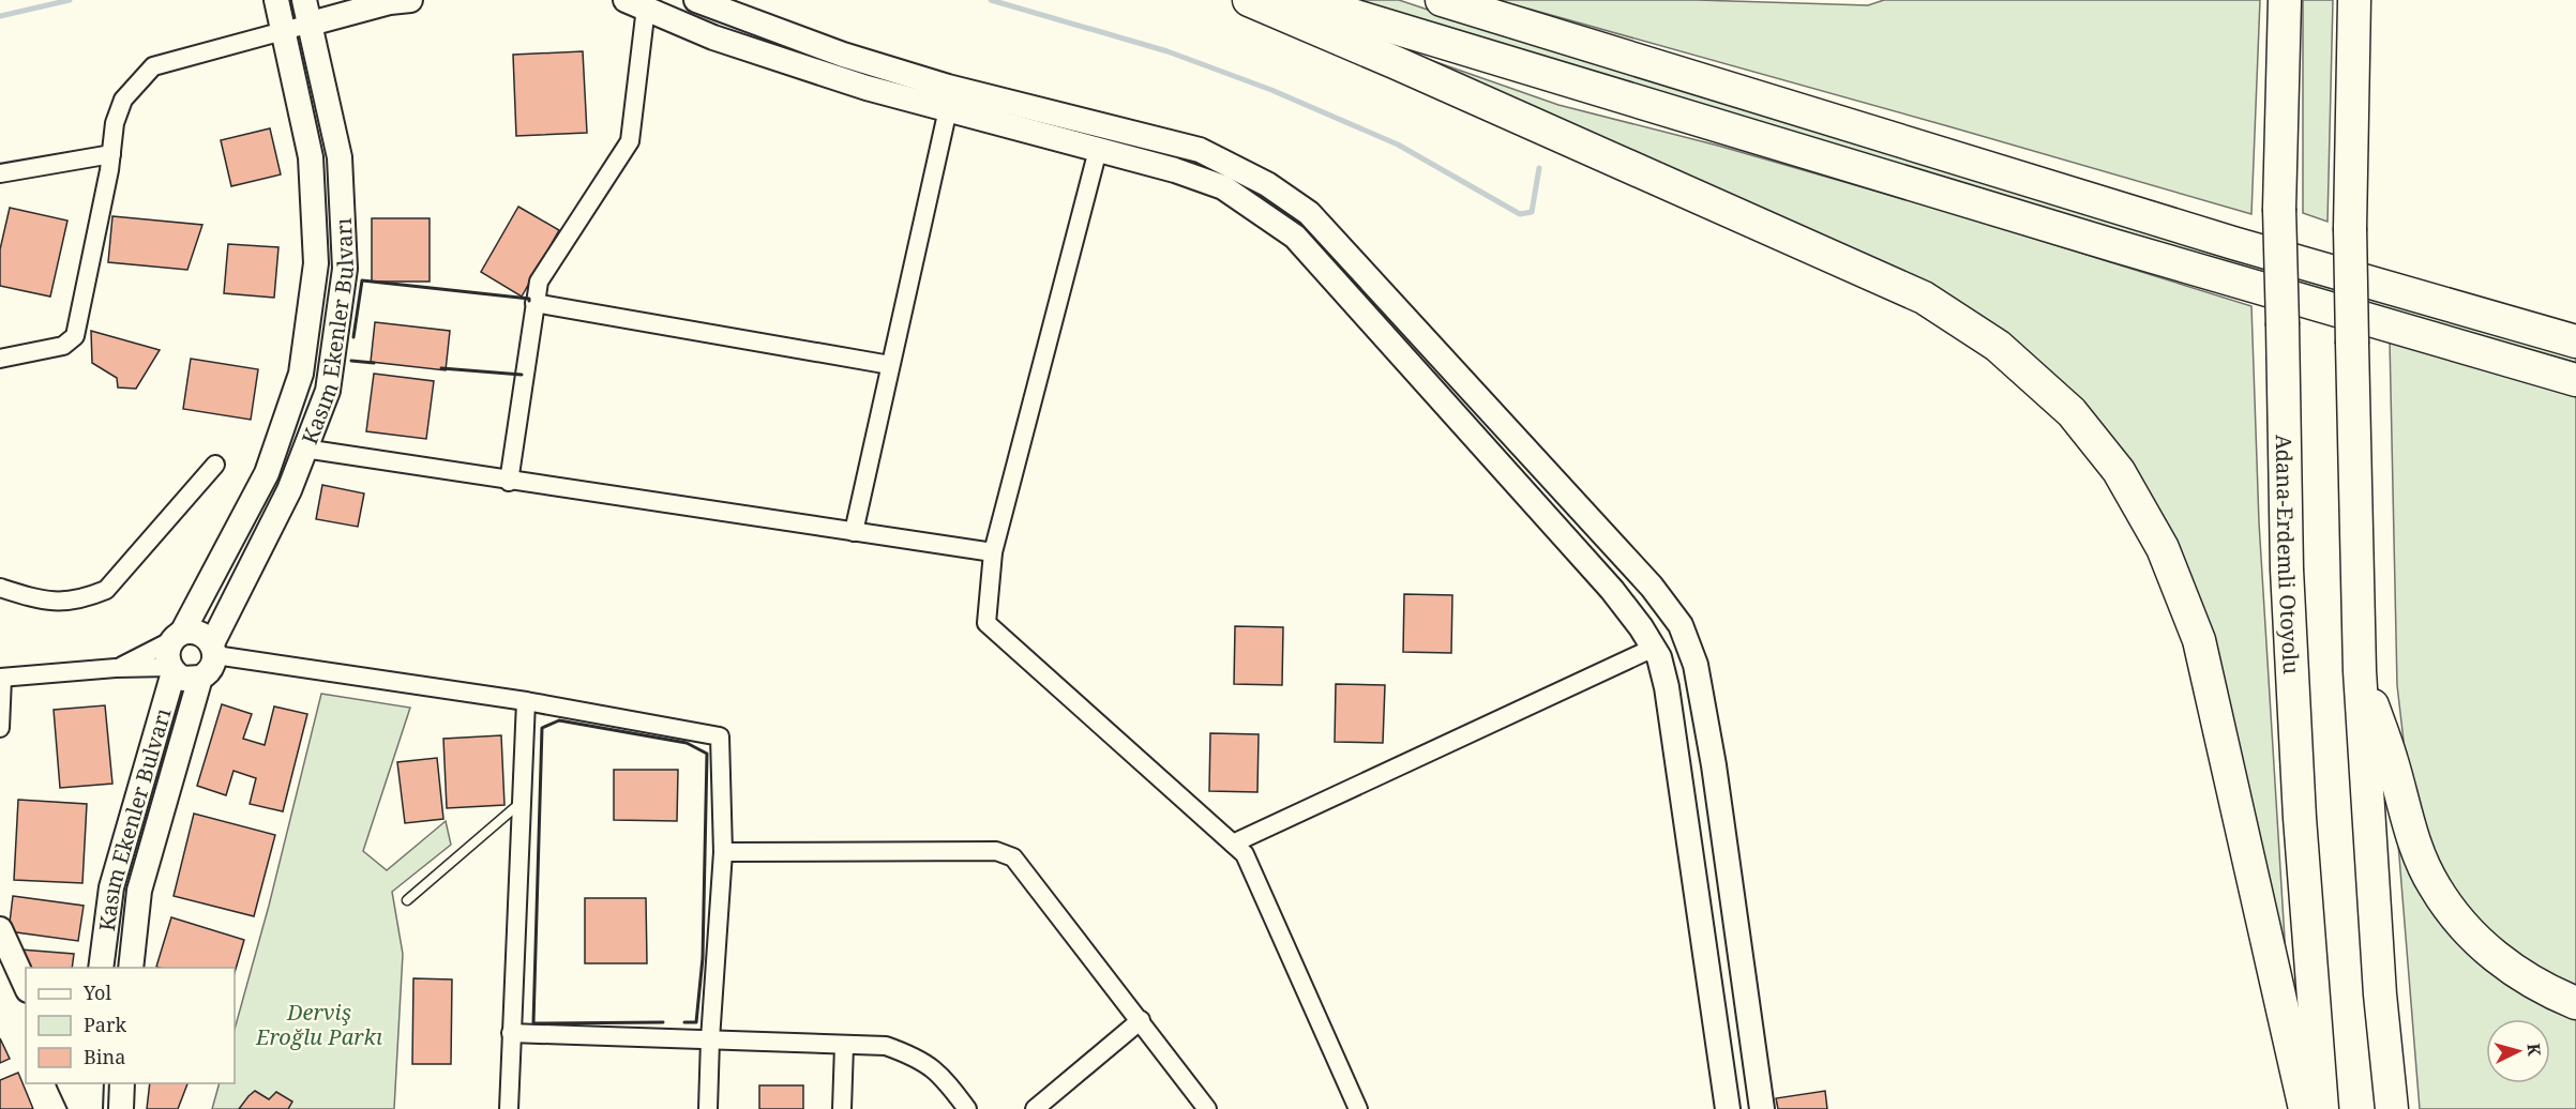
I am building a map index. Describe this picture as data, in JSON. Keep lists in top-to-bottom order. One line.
{"streets":{"highway":["Adana-Erdemli Otoyolu"],"street":["Kasım Ekenler Bulvarı"]},"parks":["Derviş Eroğlu Parkı"],"legend":["Yol","Park","Bina"],"north":"right"}
